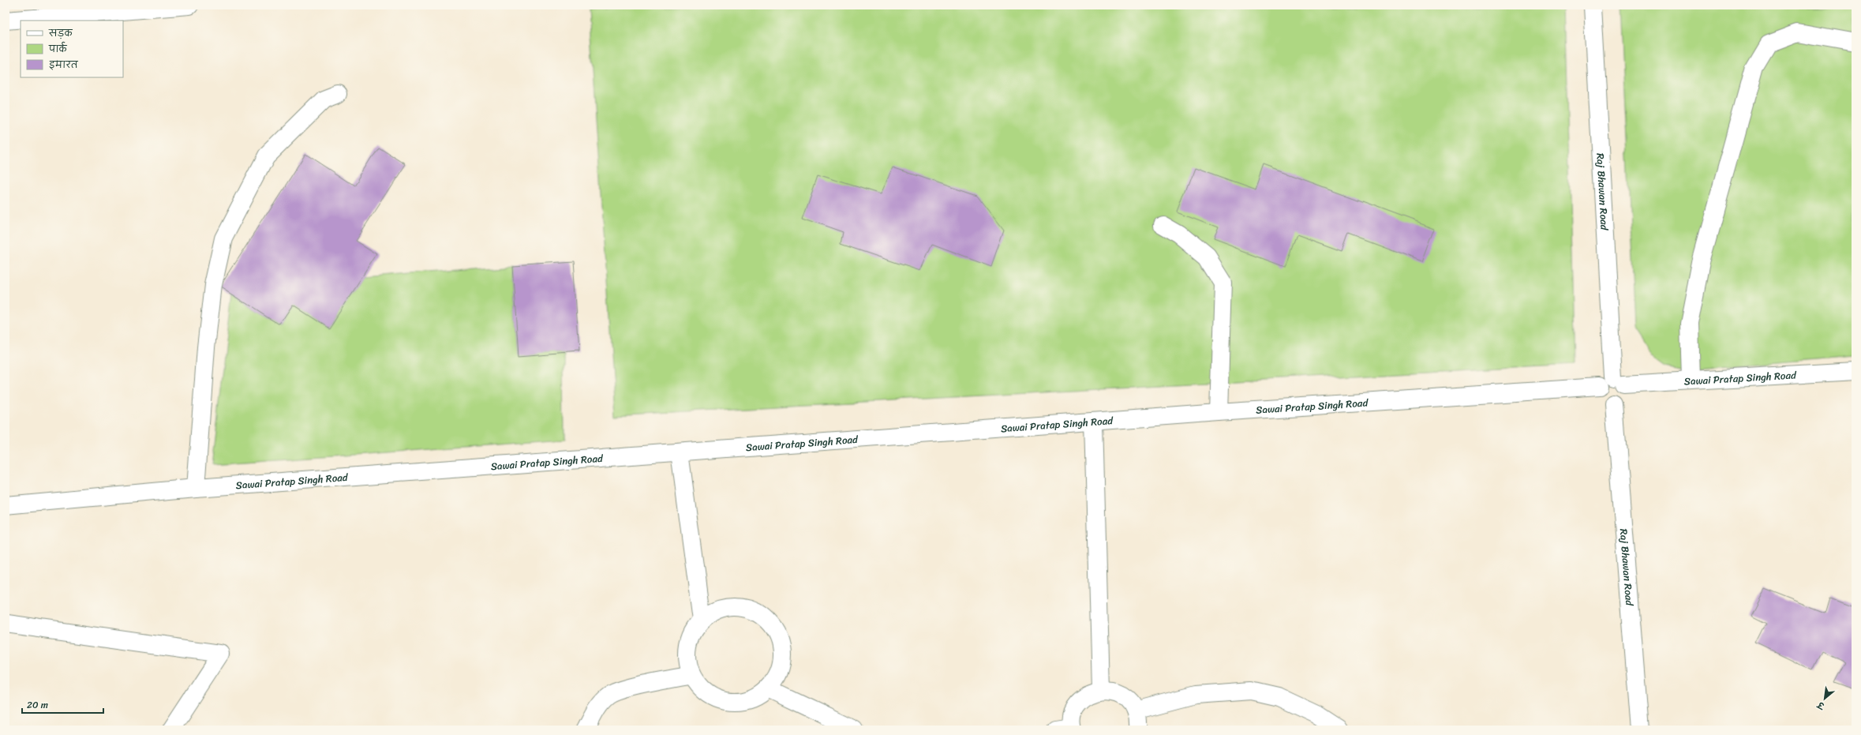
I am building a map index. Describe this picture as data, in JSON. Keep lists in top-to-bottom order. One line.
{"streets":{"street":["Raj Bhawan Road","Sawai Pratap Singh Road"]},"crossings":[["Raj Bhawan Road","Sawai Pratap Singh Road"]],"legend":["सड़क","पार्क","इमारत"],"scale_bar":"20 m","north":"bottom left"}
